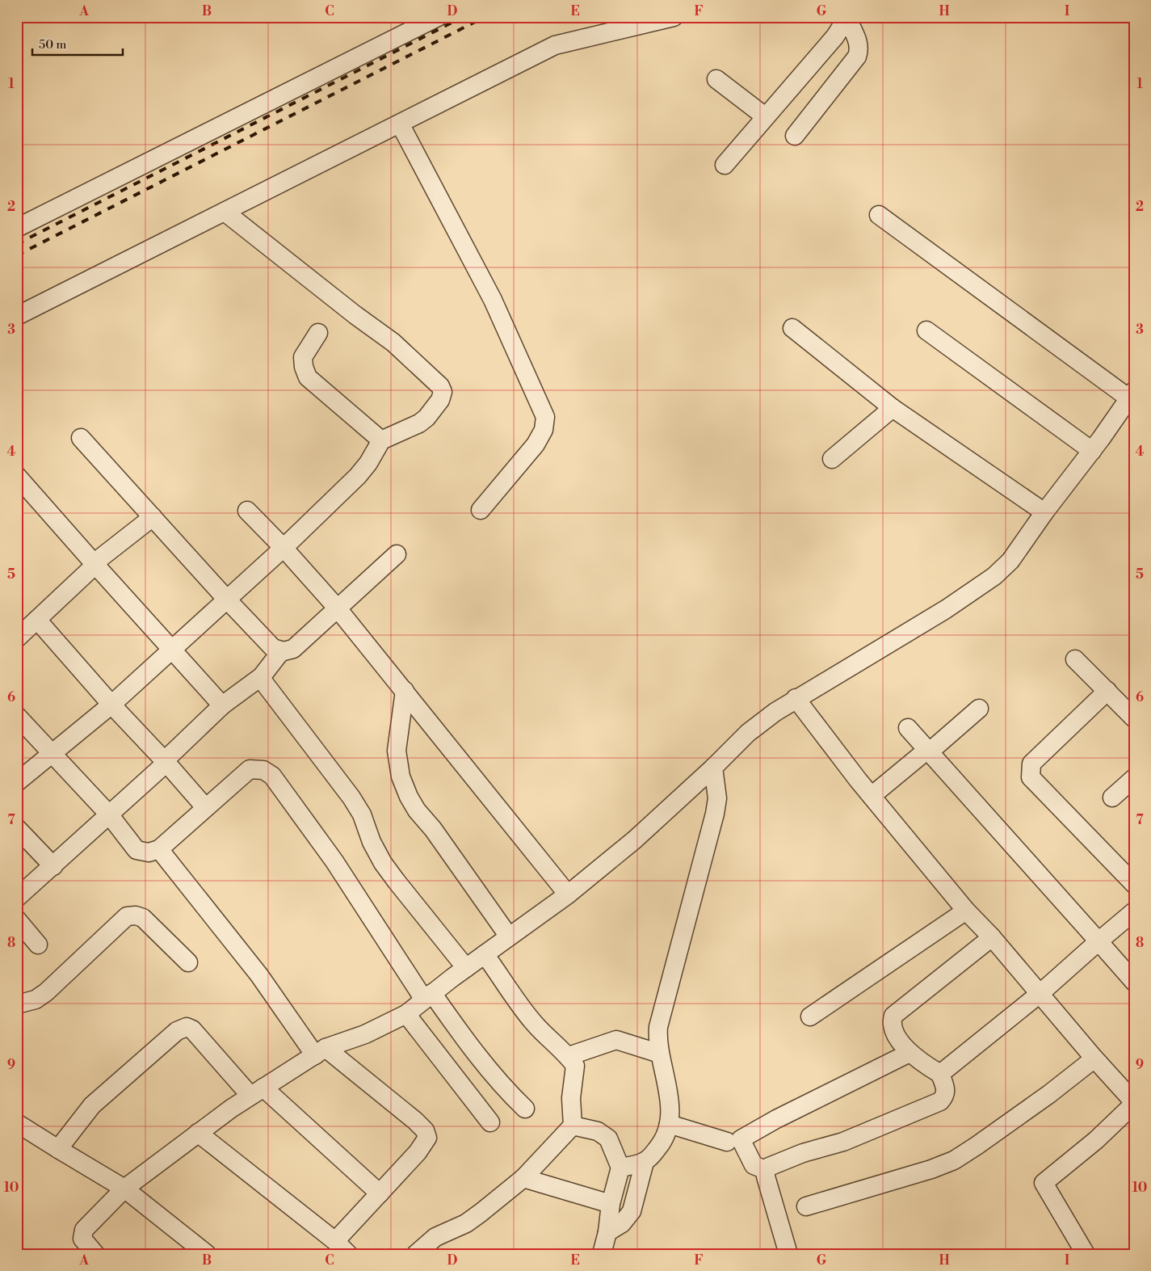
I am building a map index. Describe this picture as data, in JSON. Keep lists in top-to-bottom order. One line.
{"scale_bar":"50 m","grid":{"columns":["A","B","C","D","E","F","G","H","I"],"rows":["1","2","3","4","5","6","7","8","9","10"]}}
